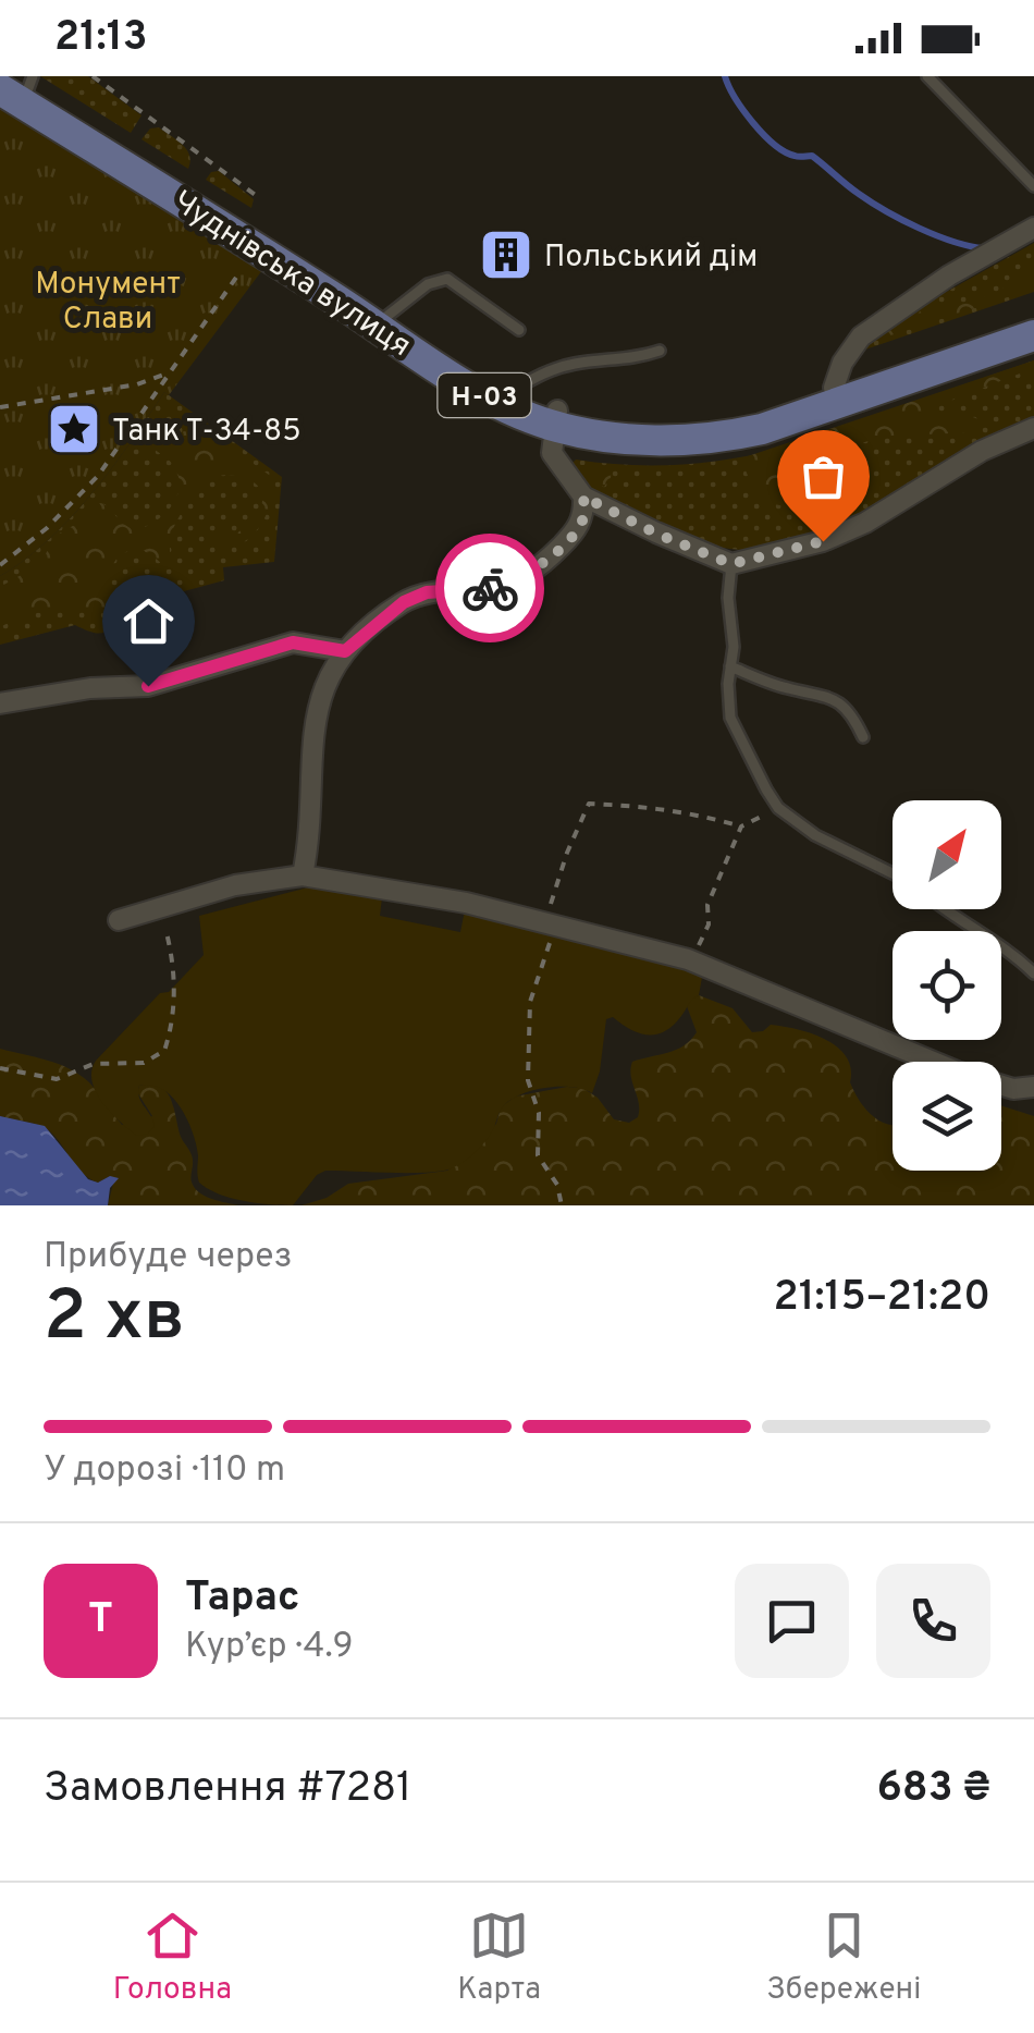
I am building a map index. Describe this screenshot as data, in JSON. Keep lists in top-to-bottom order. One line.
{"streets":{"main road":["Чуднівська вулиця","Н-03"]},"parks":["Монумент Слави"],"places":{"building":["Польський дім"],"place":["Танк Т-34-85"]},"north":"top right","page":{"status":"21:13","heading":["2 хв","Прибуде через","21:15–21:20"],"panel":["Тарас","Кур’єр · 4.9","Замовлення #7281","683 ₴"],"bar":"У дорозі · 110 m","round":"Т","tabs":["Головна","Карта","Збережені"]}}
